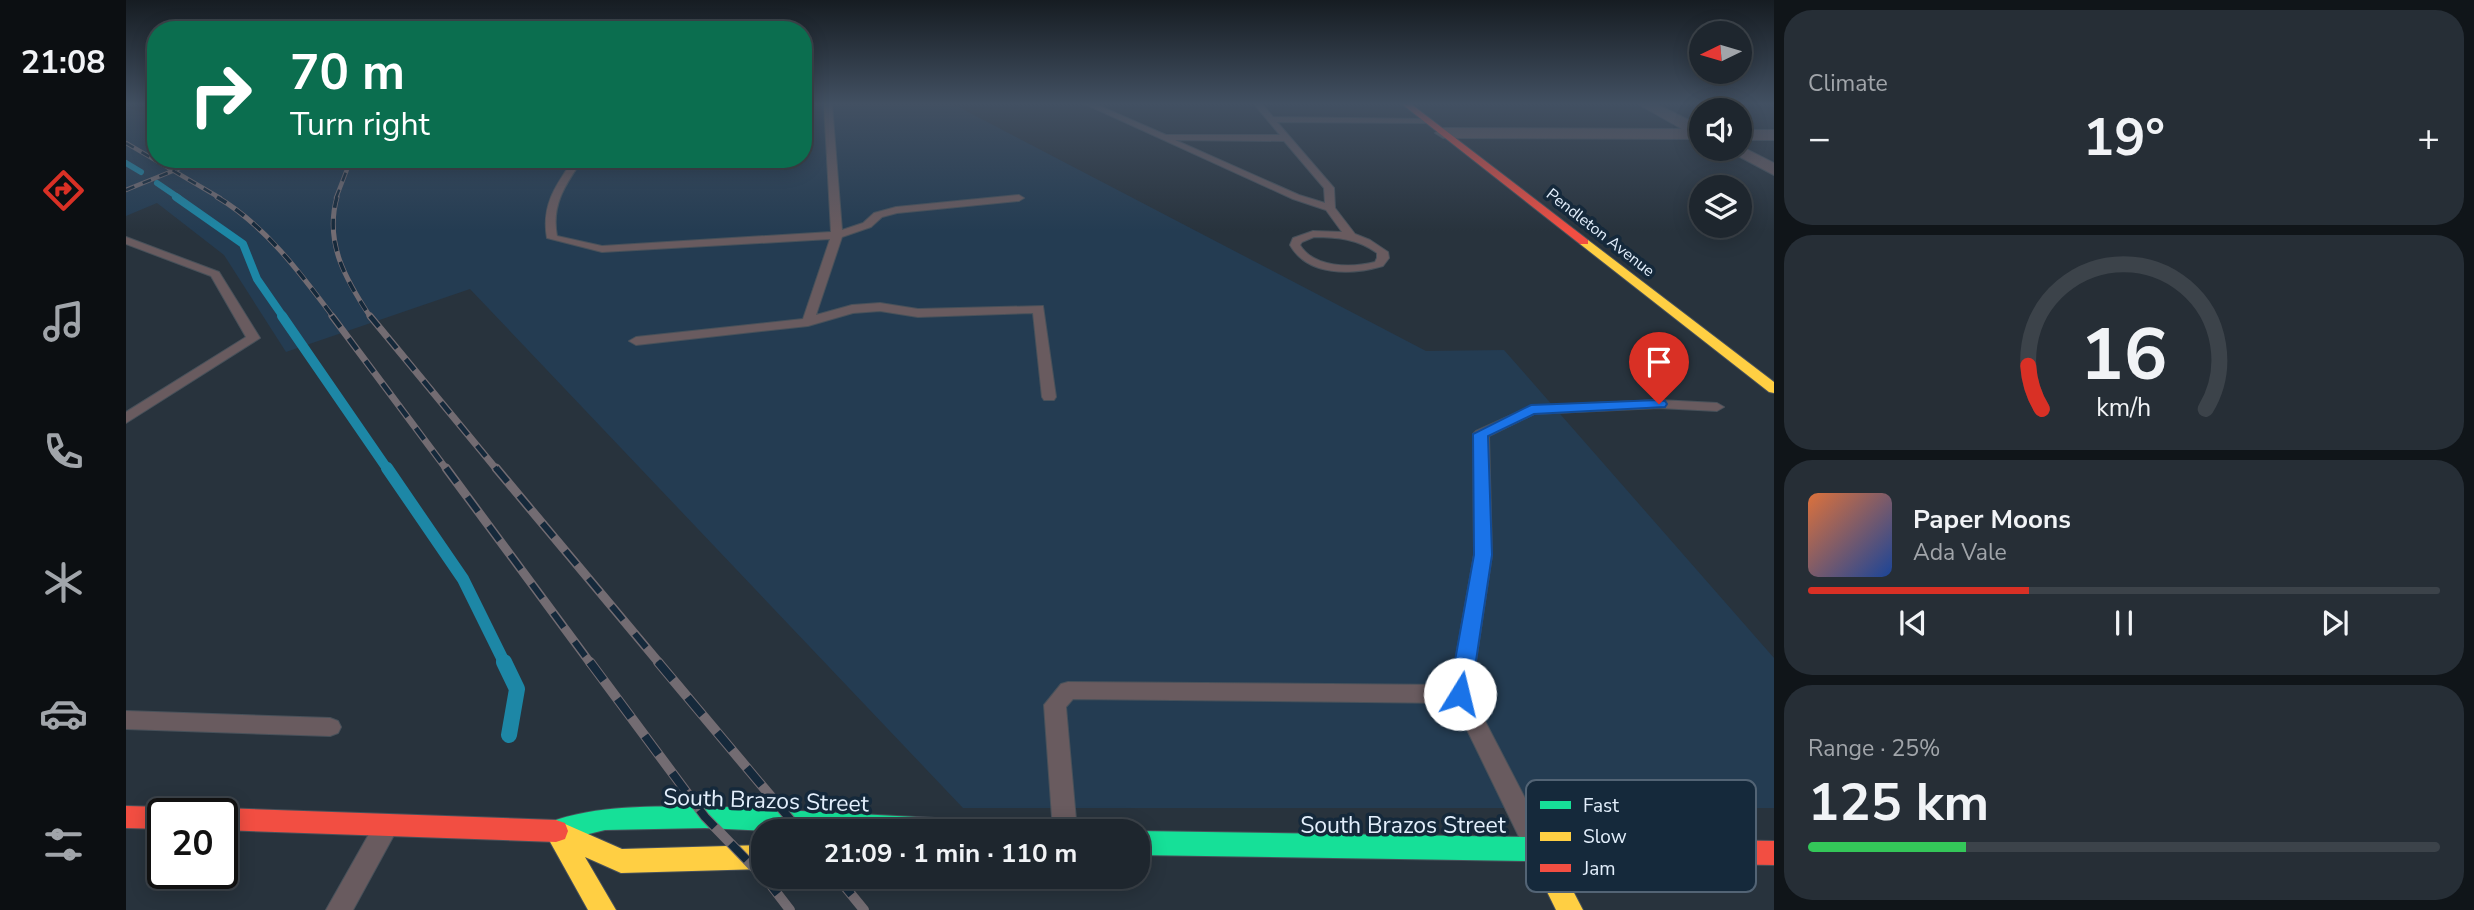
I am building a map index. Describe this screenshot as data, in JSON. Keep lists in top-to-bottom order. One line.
{"streets":{"street":["Pendleton Avenue","South Brazos Street"]},"legend":["Fast","Slow","Jam"],"north":"left","page":{"tabs":"21:08","tile":["Climate",["Range · 25%","125 km"]],"turn":["70 m","Turn right"],"heat":["−","19°","+"],"song":["Paper Moons","Ada Vale"],"limit":"20","trip":"21:09 · 1 min · 110 m","gauge":["16","km/h"]}}
